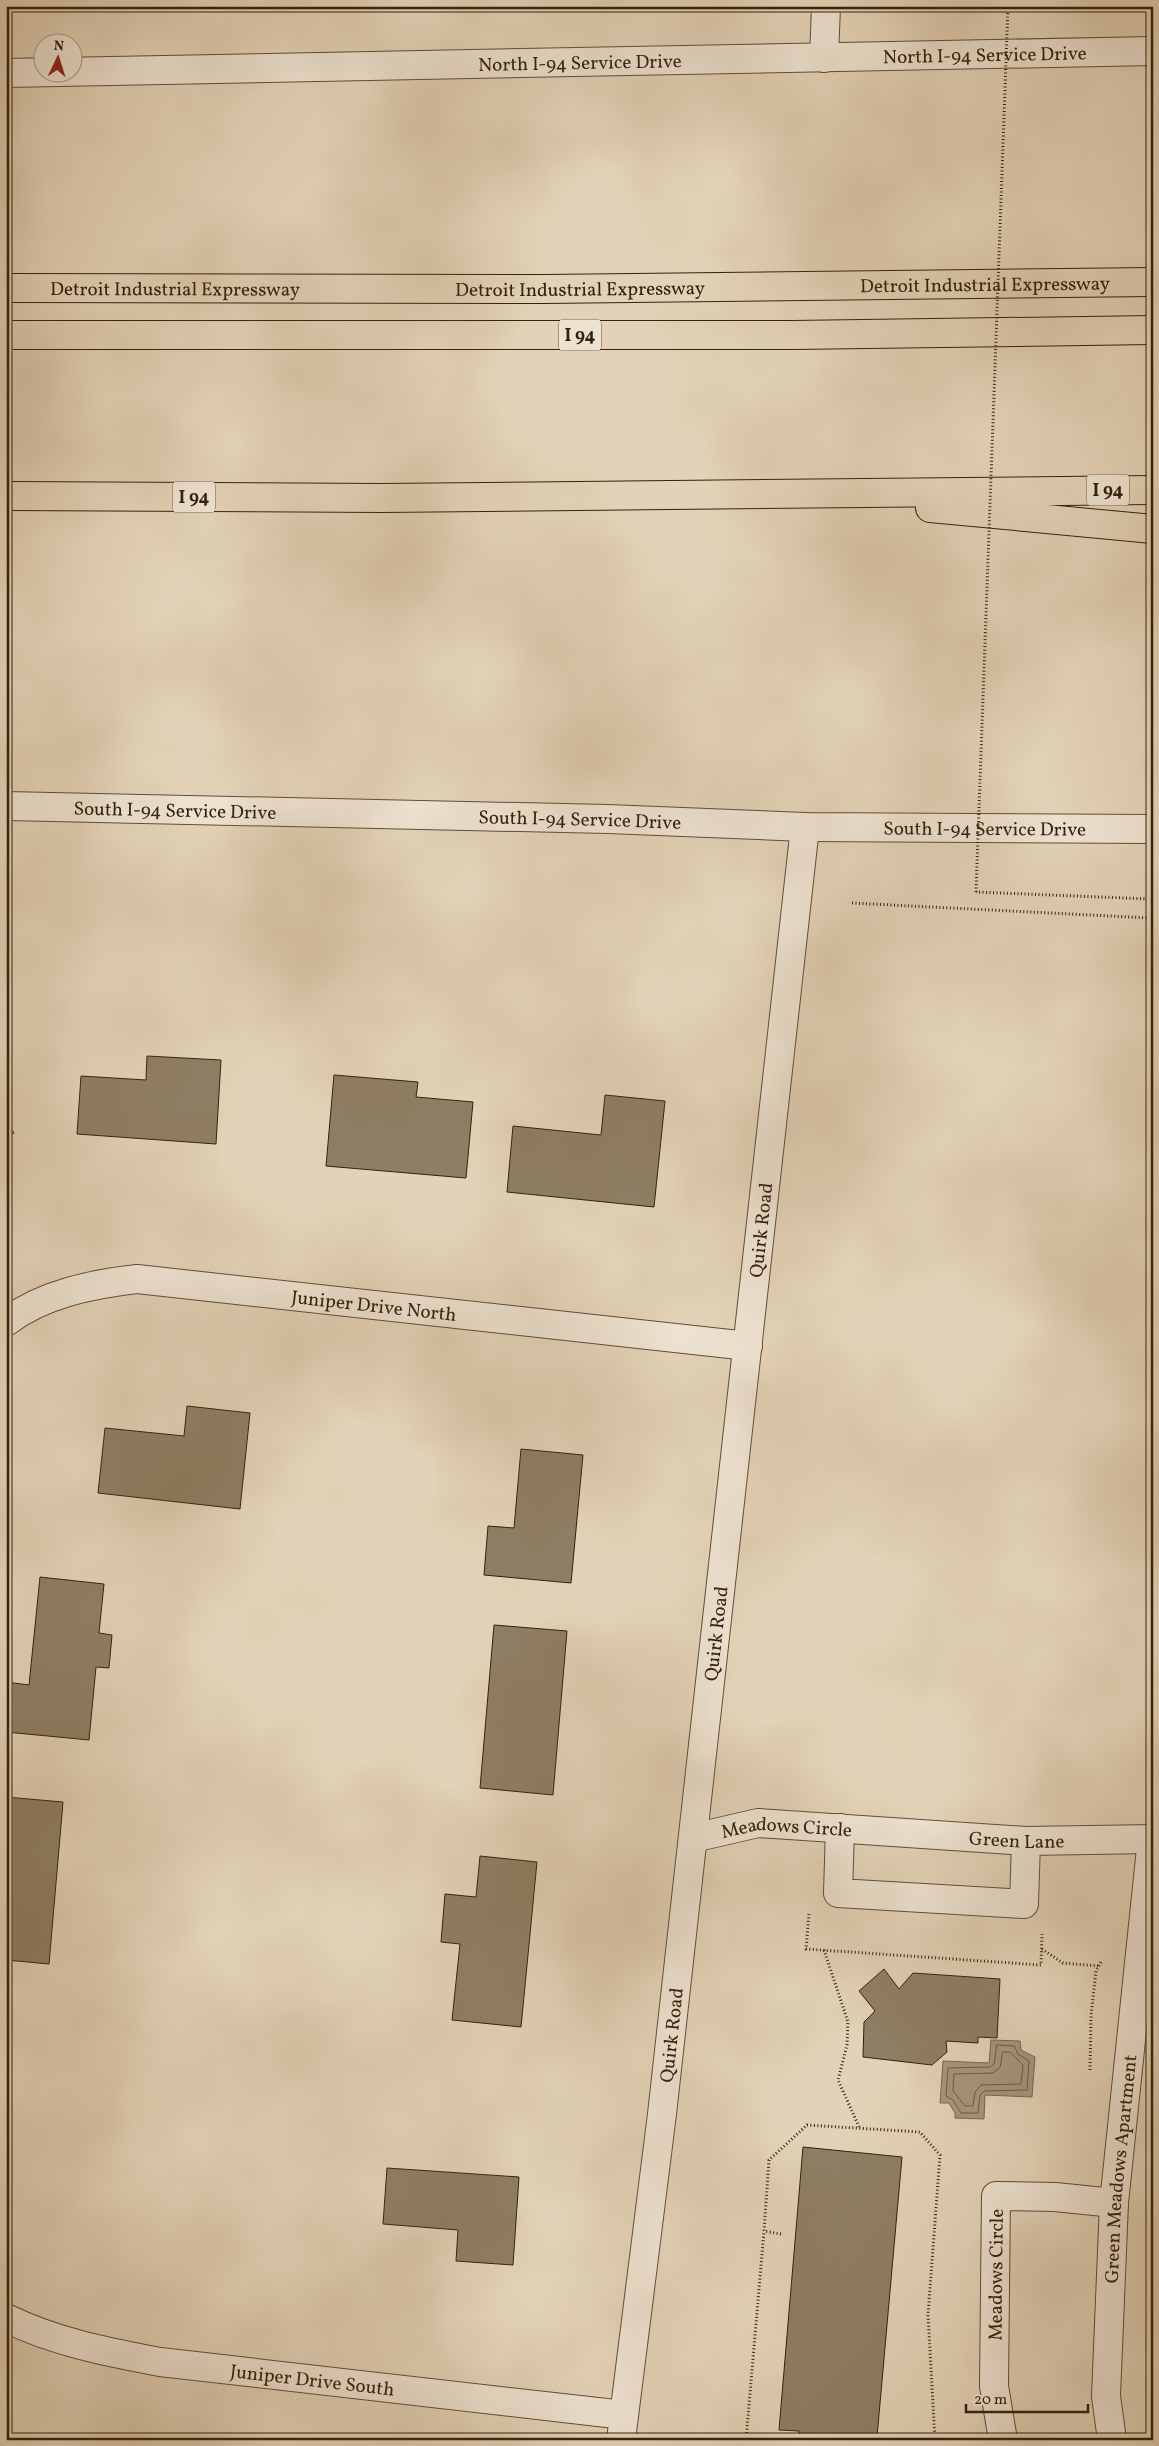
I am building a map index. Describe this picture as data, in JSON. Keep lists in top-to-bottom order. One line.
{"streets":{"highway":["Detroit Industrial Expressway","I 94"],"street":["North I-94 Service Drive","South I-94 Service Drive","Quirk Road","Juniper Drive North","Meadows Circle","Green Lane","Green Meadows Apartment","Juniper Drive South"]},"crossings":[["South I-94 Service Drive","Quirk Road"],["Quirk Road","Juniper Drive North"],["Quirk Road","Meadows Circle"],["Quirk Road","Juniper Drive South"],["Meadows Circle","Green Lane"],["Meadows Circle","Green Meadows Apartment"],["Green Lane","Green Meadows Apartment"]],"scale_bar":"20 m","north":"top"}
